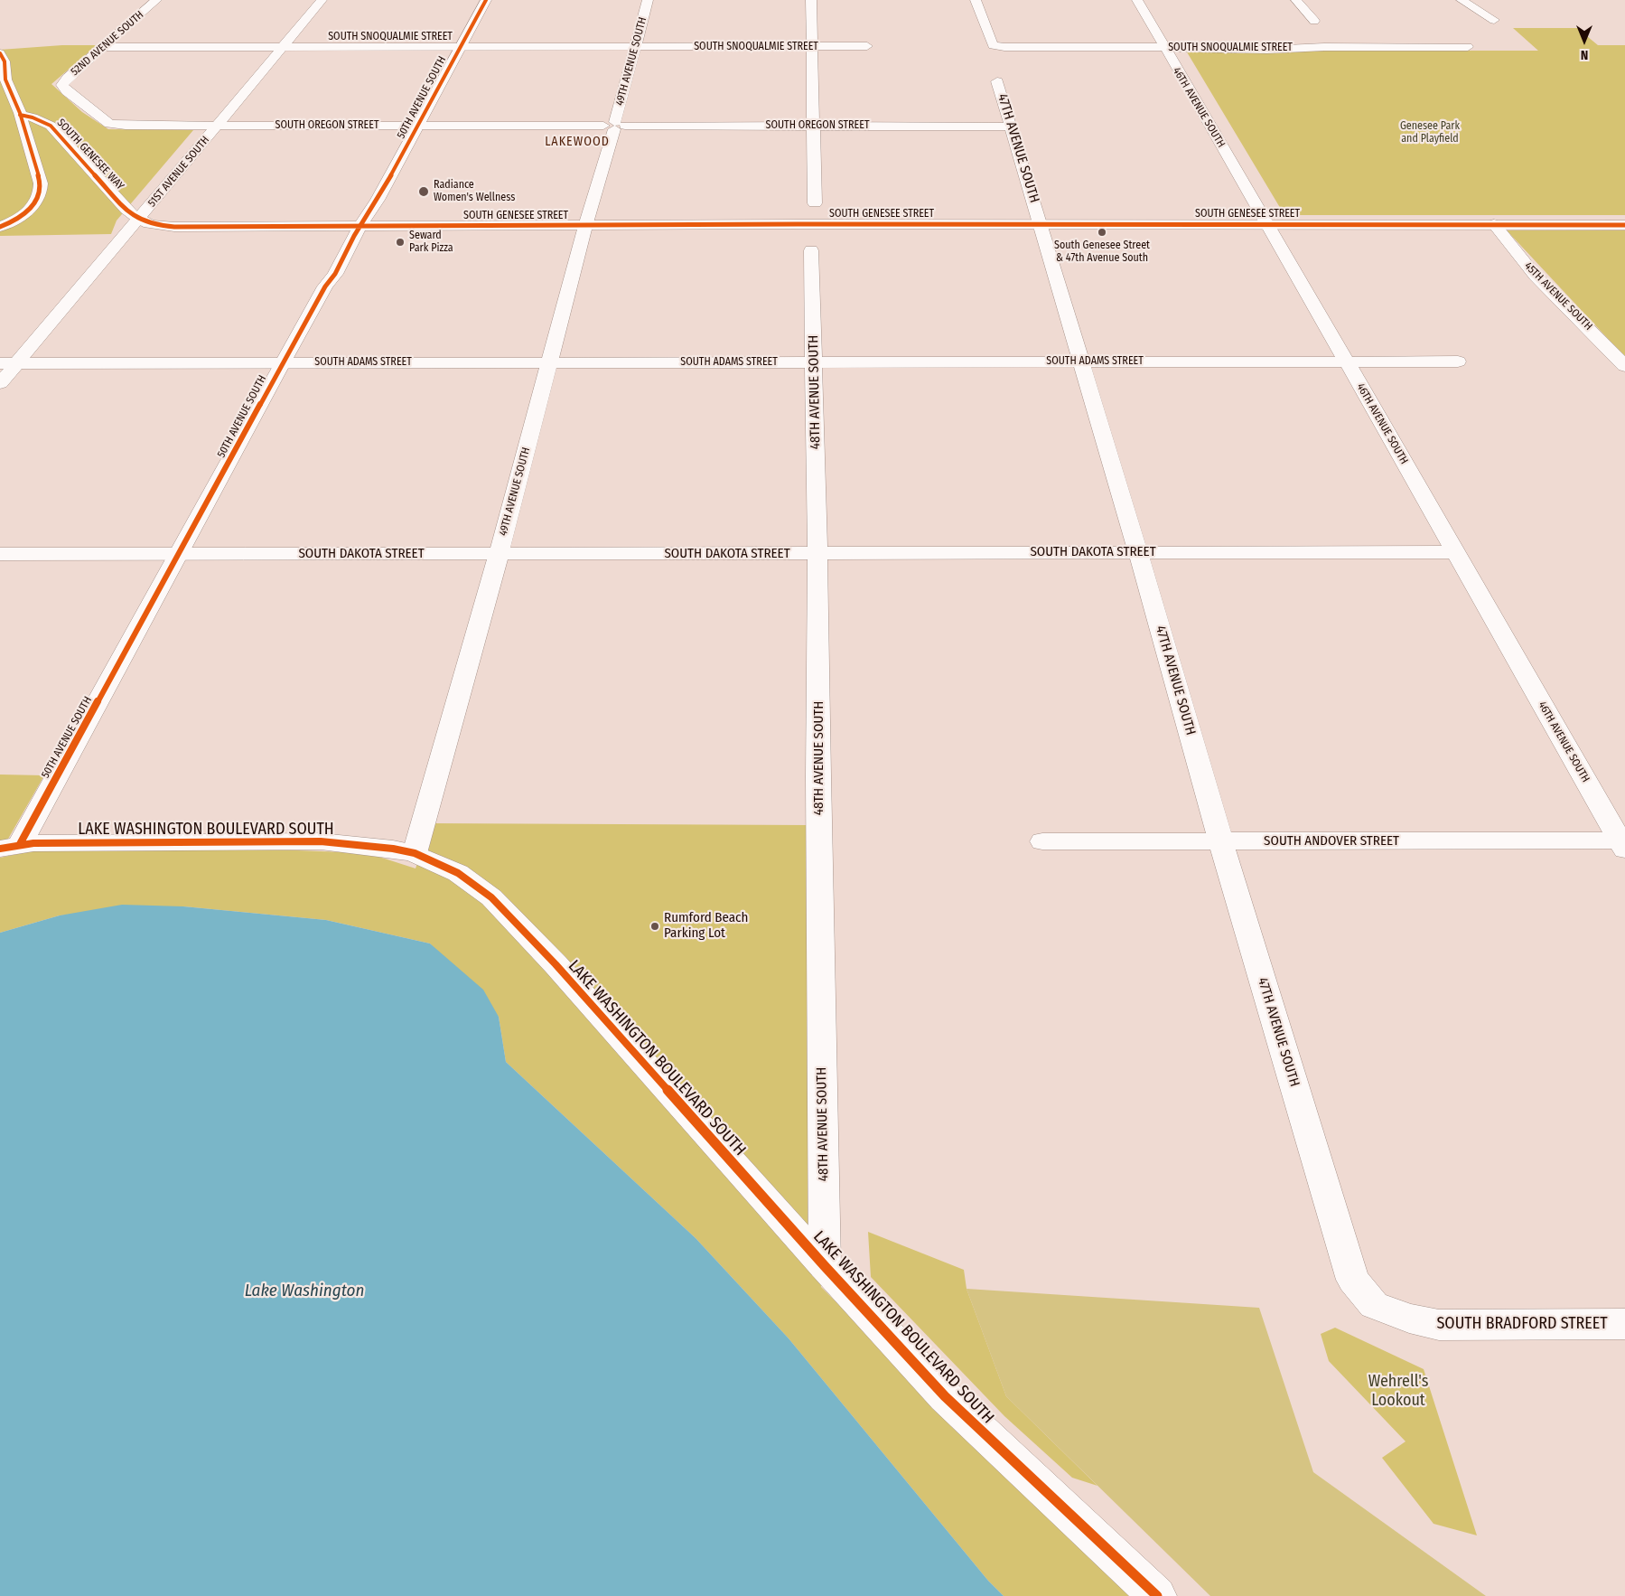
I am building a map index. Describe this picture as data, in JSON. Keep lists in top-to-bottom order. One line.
{"streets":{"street":["SOUTH SNOQUALMIE STREET","52ND AVENUE SOUTH","49TH AVENUE SOUTH","50TH AVENUE SOUTH","46TH AVENUE SOUTH","SOUTH OREGON STREET","47TH AVENUE SOUTH","SOUTH GENESEE WAY","51ST AVENUE SOUTH","SOUTH GENESEE STREET","45TH AVENUE SOUTH","SOUTH ADAMS STREET","48TH AVENUE SOUTH","SOUTH DAKOTA STREET","LAKE WASHINGTON BOULEVARD SOUTH","SOUTH ANDOVER STREET","SOUTH BRADFORD STREET"]},"crossings":[["SOUTH SNOQUALMIE STREET","52ND AVENUE SOUTH"],["SOUTH SNOQUALMIE STREET","49TH AVENUE SOUTH"],["SOUTH SNOQUALMIE STREET","50TH AVENUE SOUTH"],["SOUTH SNOQUALMIE STREET","46TH AVENUE SOUTH"],["SOUTH SNOQUALMIE STREET","51ST AVENUE SOUTH"],["52ND AVENUE SOUTH","SOUTH OREGON STREET"],["49TH AVENUE SOUTH","SOUTH OREGON STREET"],["49TH AVENUE SOUTH","SOUTH GENESEE STREET"],["49TH AVENUE SOUTH","SOUTH ADAMS STREET"],["49TH AVENUE SOUTH","SOUTH DAKOTA STREET"],["49TH AVENUE SOUTH","LAKE WASHINGTON BOULEVARD SOUTH"],["50TH AVENUE SOUTH","SOUTH OREGON STREET"],["50TH AVENUE SOUTH","SOUTH GENESEE STREET"],["50TH AVENUE SOUTH","SOUTH ADAMS STREET"],["50TH AVENUE SOUTH","SOUTH DAKOTA STREET"],["50TH AVENUE SOUTH","LAKE WASHINGTON BOULEVARD SOUTH"],["46TH AVENUE SOUTH","SOUTH GENESEE STREET"],["46TH AVENUE SOUTH","SOUTH ADAMS STREET"],["46TH AVENUE SOUTH","SOUTH DAKOTA STREET"],["46TH AVENUE SOUTH","SOUTH ANDOVER STREET"],["SOUTH OREGON STREET","47TH AVENUE SOUTH"],["SOUTH OREGON STREET","51ST AVENUE SOUTH"],["47TH AVENUE SOUTH","SOUTH GENESEE STREET"],["47TH AVENUE SOUTH","SOUTH ADAMS STREET"],["47TH AVENUE SOUTH","SOUTH DAKOTA STREET"],["47TH AVENUE SOUTH","SOUTH ANDOVER STREET"],["47TH AVENUE SOUTH","SOUTH BRADFORD STREET"],["SOUTH GENESEE WAY","51ST AVENUE SOUTH"],["SOUTH GENESEE WAY","SOUTH GENESEE STREET"],["51ST AVENUE SOUTH","SOUTH GENESEE STREET"],["51ST AVENUE SOUTH","SOUTH ADAMS STREET"],["SOUTH GENESEE STREET","45TH AVENUE SOUTH"],["SOUTH ADAMS STREET","48TH AVENUE SOUTH"],["48TH AVENUE SOUTH","SOUTH DAKOTA STREET"],["48TH AVENUE SOUTH","LAKE WASHINGTON BOULEVARD SOUTH"]],"districts":["LAKEWOOD"],"water":["Lake Washington"],"parks":["Genesee Park and Playfield","Wehrell's Lookout"],"places":["Radiance Women's Wellness","South Genesee Street & 47th Avenue South","Seward Park Pizza","Rumford Beach Parking Lot"],"north":"bottom"}
